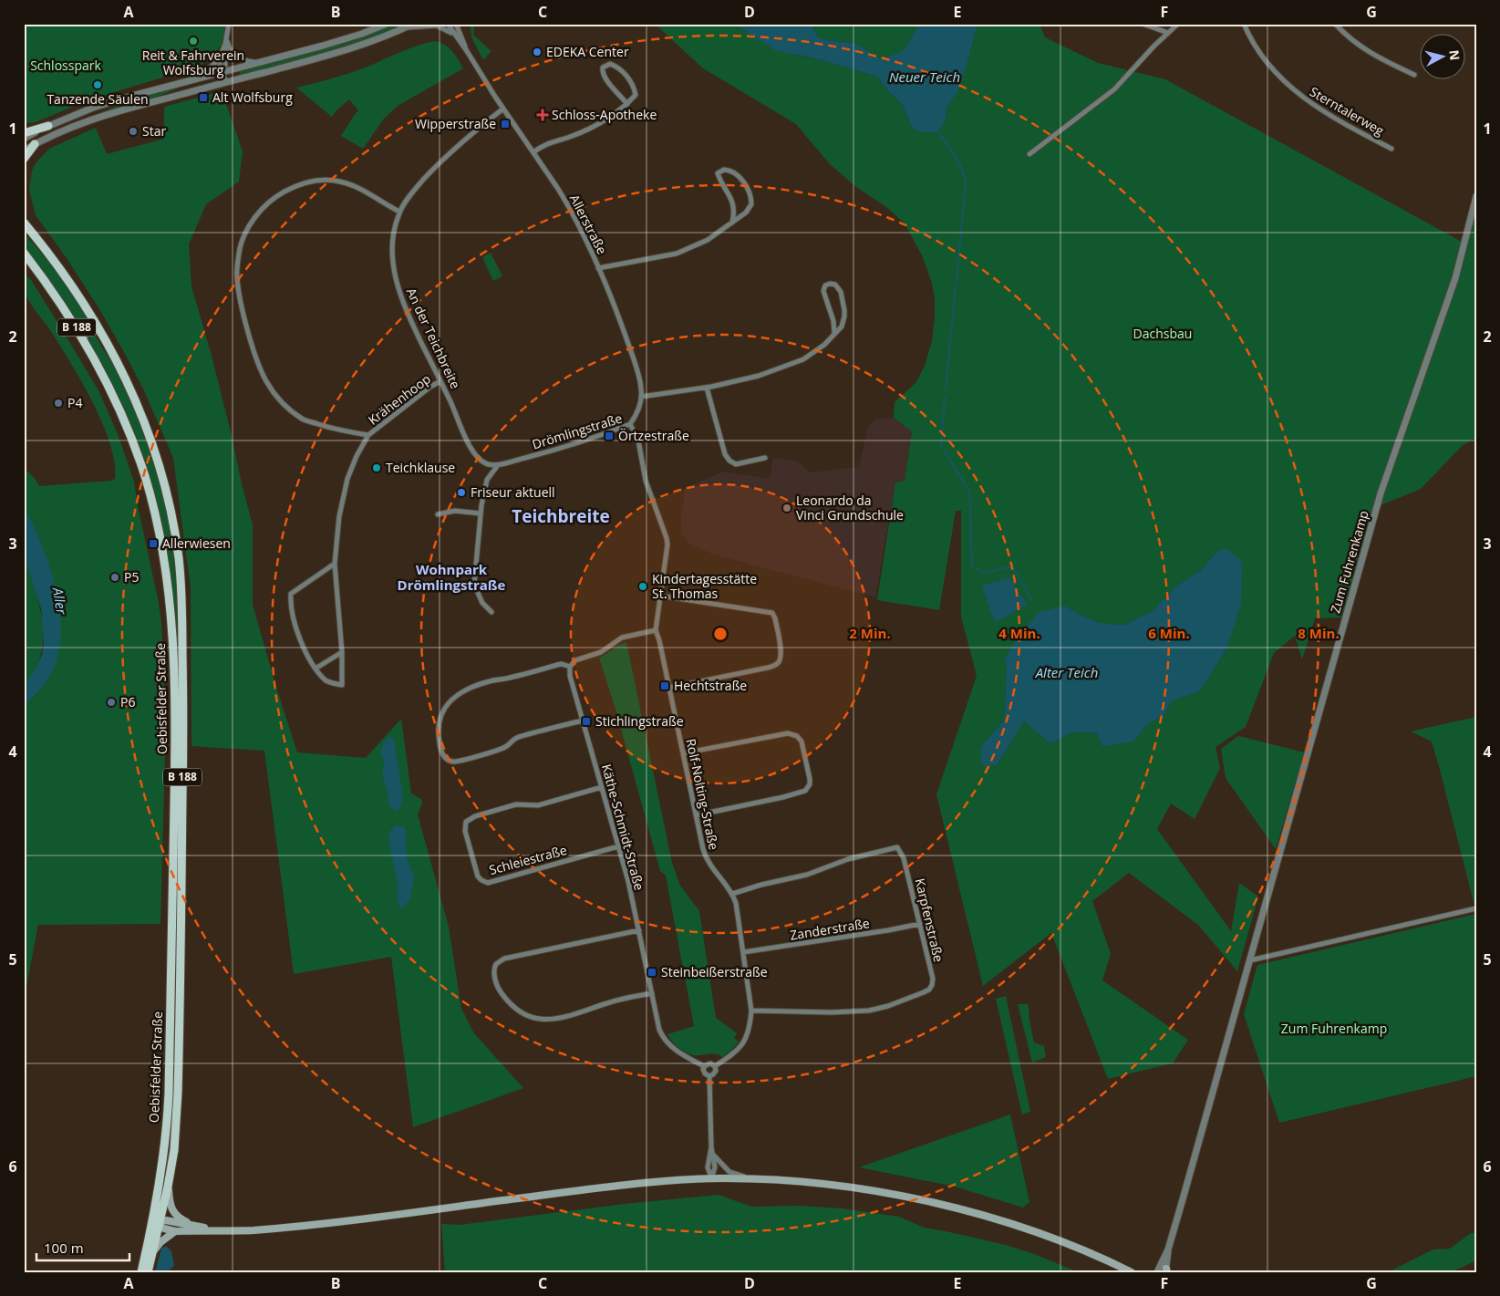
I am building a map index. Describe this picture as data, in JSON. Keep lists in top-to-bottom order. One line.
{"streets":{"main road":["B 188","Oebisfelder Straße"],"street":["Sterntalerweg","Allerstraße","An der Teichbreite","Krähenhoop","Drömlingstraße","Zum Fuhrenkamp","Rolf-Nolting-Straße","Käthe-Schmidt-Straße","Schleiestraße","Karpfenstraße","Zanderstraße"]},"crossings":[["Allerstraße","An der Teichbreite"],["Allerstraße","Drömlingstraße"],["B 188","Oebisfelder Straße"],["An der Teichbreite","Krähenhoop"],["An der Teichbreite","Drömlingstraße"],["Drömlingstraße","Rolf-Nolting-Straße"],["Rolf-Nolting-Straße","Käthe-Schmidt-Straße"],["Rolf-Nolting-Straße","Karpfenstraße"],["Rolf-Nolting-Straße","Zanderstraße"],["Käthe-Schmidt-Straße","Schleiestraße"],["Karpfenstraße","Zanderstraße"]],"districts":["Teichbreite","Wohnpark Drömlingstraße"],"water":["Neuer Teich","Aller","Alter Teich"],"parks":["Schlosspark","Dachsbau","Zum Fuhrenkamp"],"places":{"other":["Reit & Fahrverein Wolfsburg","EDEKA Center","Tanzende Säulen","Star","P4","Teichklause","Friseur aktuell","Leonardo da Vinci Grundschule","P5","Kindertagesstätte St. Thomas","P6"],"transit":["Alt Wolfsburg","Wipperstraße","Örtzestraße","Allerwiesen","Hechtstraße","Stichlingstraße","Steinbeißerstraße"],"health":["Schloss-Apotheke"]},"scale_bar":"100 m","north":"right","grid":{"columns":["A","B","C","D","E","F","G"],"rows":["1","2","3","4","5","6"]},"rings":["2 Min.","4 Min.","6 Min.","8 Min."]}
